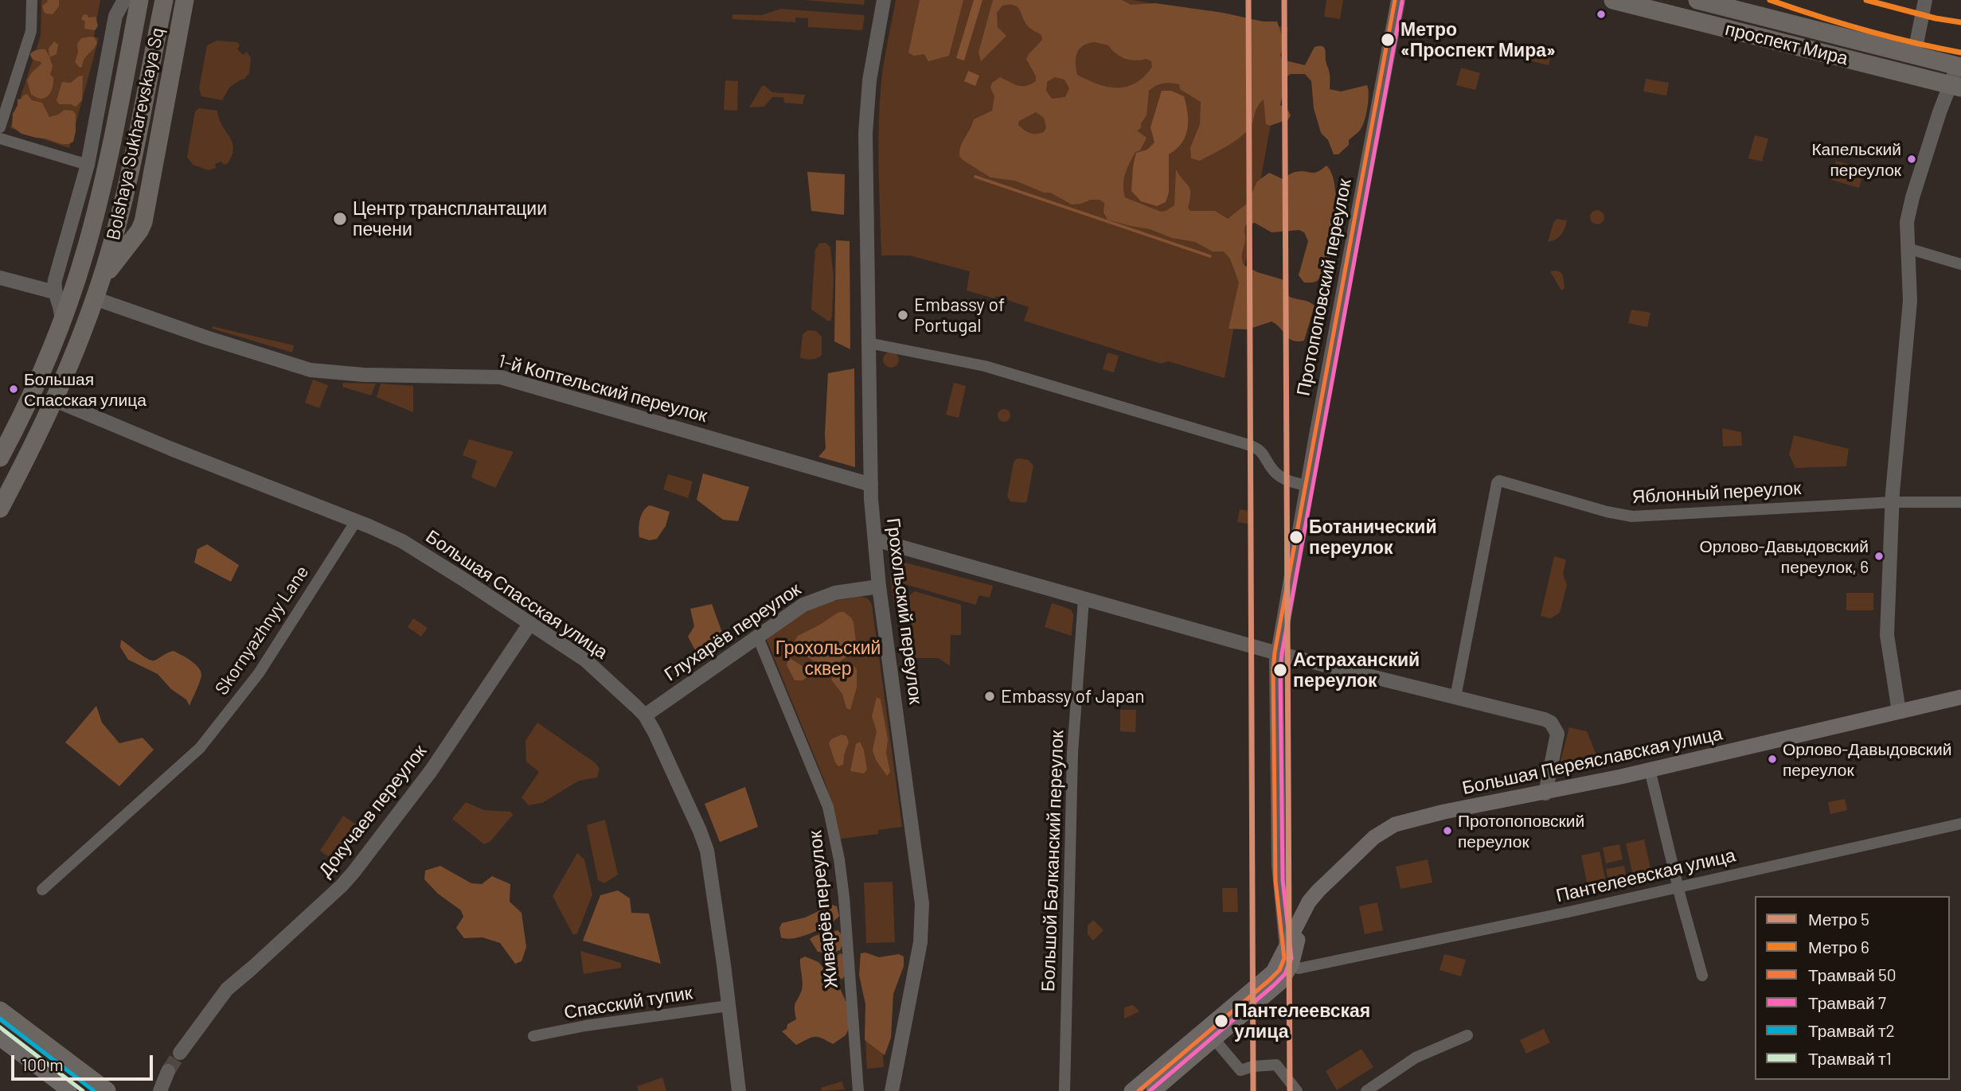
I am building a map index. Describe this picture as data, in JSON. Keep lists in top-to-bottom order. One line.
{"streets":{"main road":["проспект Мира","Bolshaya Sukharevskaya Sq","Большая Переяславская улица"],"street":["Протопоповский переулок","1-й Коптельский переулок","Яблонный переулок","Большая Спасская улица","Грохольский переулок","Skornyazhnyy Lane","Глухарёв переулок","Докучаев переулок","Большой Балканский переулок","Пантелеевская улица","Живарёв переулок","Спасский тупик"]},"crossings":[["Bolshaya Sukharevskaya Sq","1-й Коптельский переулок"],["Bolshaya Sukharevskaya Sq","Большая Спасская улица"],["Протопоповский переулок","Большая Переяславская улица"],["1-й Коптельский переулок","Грохольский переулок"],["Большая Спасская улица","Skornyazhnyy Lane"],["Большая Спасская улица","Глухарёв переулок"],["Большая Спасская улица","Докучаев переулок"],["Большая Спасская улица","Спасский тупик"],["Грохольский переулок","Глухарёв переулок"],["Глухарёв переулок","Живарёв переулок"]],"parks":["Грохольский сквер"],"places":["Метро «Проспект Мира»","Капельский переулок","Центр трансплантации печени","Embassy of Portugal","Большая Спасская улица","Ботанический переулок","Орлово-Давыдовский переулок, 6","Астраханский переулок","Embassy of Japan","Орлово-Давыдовский переулок","Протопоповский переулок","Пантелеевская улица"],"lines":["metro line 5","metro line 6","tram line 50","tram line 7","tram line т2","tram line т1"],"legend":["Метро 5","Метро 6","Трамвай 50","Трамвай 7","Трамвай т2","Трамвай т1"],"scale_bar":"100 m"}
